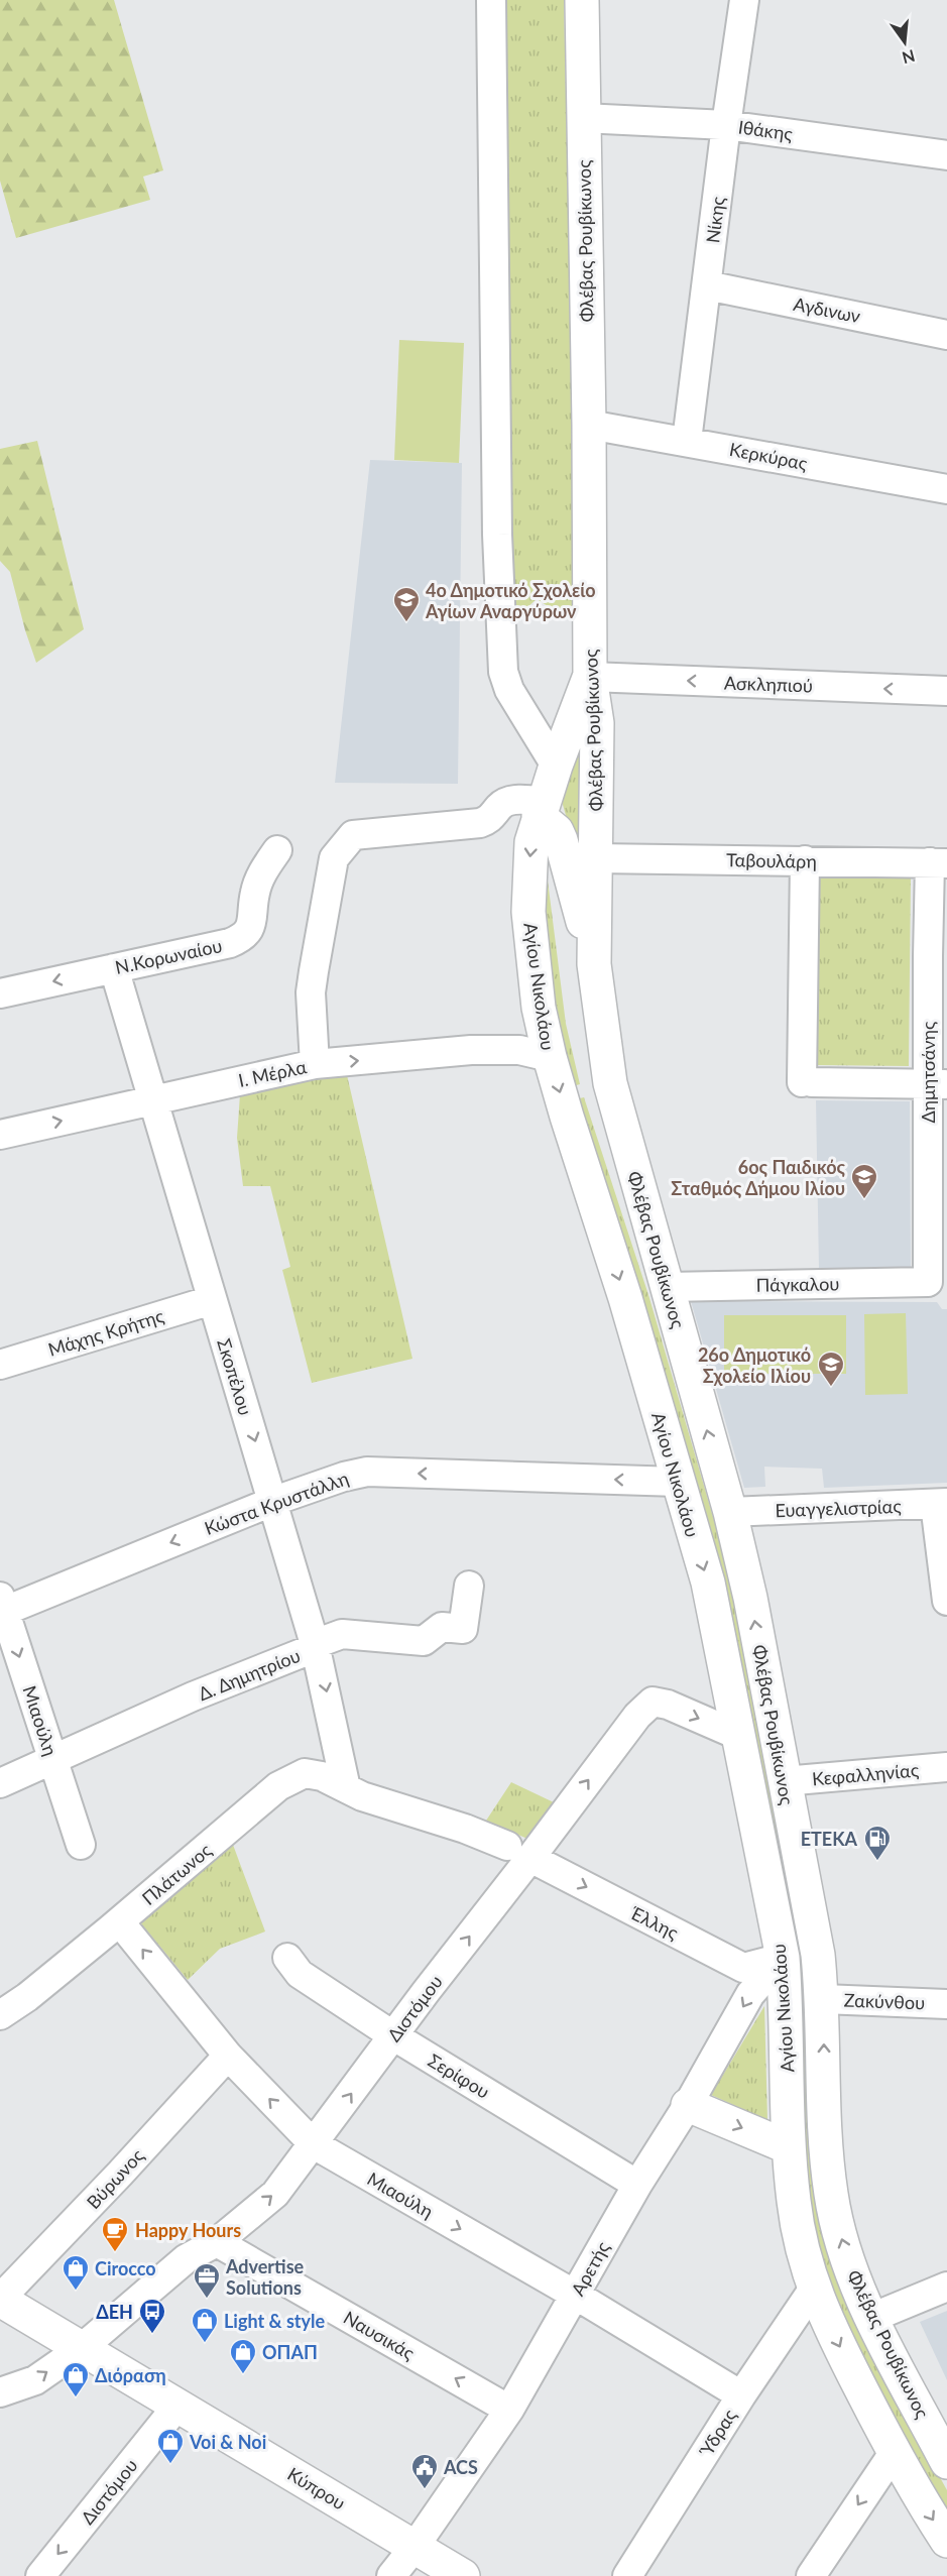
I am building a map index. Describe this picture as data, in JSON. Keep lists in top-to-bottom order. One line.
{"streets":{"street":["Ιθάκης","Νίκης","Φλέβας Ρουβίκωνος","Αγδινων","Κερκύρας","Ασκληπιού","Ταβουλάρη","Ν.Κορωναίου","Αγίου Νικολάου","Δημητσάνης","Ι. Μέρλα","Πάγκαλου","Μάχης Κρήτης","Σκοπέλου","Κώστα Κρυστάλλη","Ευαγγελιστρίας","Δ. Δημητρίου","Μιαούλη","Κεφαλληνίας","Πλάτωνος","Έλλης","Ζακύνθου","Διστόμου","Σερίφου","Βύρωνος","Αρετής","Ναυσικάς","Ύδρας","Κύπρου"]},"crossings":[["Ιθάκης","Νίκης"],["Ιθάκης","Φλέβας Ρουβίκωνος"],["Νίκης","Αγδινων"],["Νίκης","Κερκύρας"],["Φλέβας Ρουβίκωνος","Κερκύρας"],["Φλέβας Ρουβίκωνος","Ασκληπιού"],["Φλέβας Ρουβίκωνος","Ταβουλάρη"],["Φλέβας Ρουβίκωνος","Αγίου Νικολάου"],["Φλέβας Ρουβίκωνος","Πάγκαλου"],["Φλέβας Ρουβίκωνος","Ευαγγελιστρίας"],["Φλέβας Ρουβίκωνος","Κεφαλληνίας"],["Φλέβας Ρουβίκωνος","Ζακύνθου"],["Ασκληπιού","Αγίου Νικολάου"],["Ταβουλάρη","Δημητσάνης"],["Ν.Κορωναίου","Σκοπέλου"],["Αγίου Νικολάου","Ι. Μέρλα"],["Αγίου Νικολάου","Κώστα Κρυστάλλη"],["Αγίου Νικολάου","Έλλης"],["Αγίου Νικολάου","Διστόμου"],["Αγίου Νικολάου","Αρετής"],["Αγίου Νικολάου","Ύδρας"],["Δημητσάνης","Πάγκαλου"],["Ι. Μέρλα","Σκοπέλου"],["Μάχης Κρήτης","Σκοπέλου"],["Σκοπέλου","Κώστα Κρυστάλλη"],["Σκοπέλου","Δ. Δημητρίου"],["Σκοπέλου","Πλάτωνος"],["Σκοπέλου","Έλλης"],["Κώστα Κρυστάλλη","Μιαούλη"],["Δ. Δημητρίου","Μιαούλη"],["Μιαούλη","Πλάτωνος"],["Μιαούλη","Διστόμου"],["Μιαούλη","Βύρωνος"],["Μιαούλη","Αρετής"],["Μιαούλη","Ύδρας"],["Πλάτωνος","Έλλης"],["Έλλης","Διστόμου"],["Έλλης","Αρετής"],["Διστόμου","Σερίφου"],["Διστόμου","Ναυσικάς"],["Διστόμου","Κύπρου"],["Σερίφου","Αρετής"],["Βύρωνος","Κύπρου"],["Αρετής","Ναυσικάς"],["Αρετής","Κύπρου"]],"one_way":["Ασκληπιού","Αγίου Νικολάου","Ι. Μέρλα","Σκοπέλου","Κώστα Κρυστάλλη","Ναυσικάς"],"places":{"school or university":["4ο Δημοτικό Σχολείο Αγίων Αναργύρων","6ος Παιδικός Σταθμός Δήμου Ιλίου","26ο Δημοτικό Σχολείο Ιλίου"],"fuel station":["ΕΤΕΚΑ"],"cafe":["Happy Hours"],"shop":["Cirocco","Light & style","ΟΠΑΠ","Διόραση","Voi & Noi"],"office":["Advertise Solutions"],"bus stop":["ΔΕΗ"],"public building":["ACS"]},"north":"bottom"}
